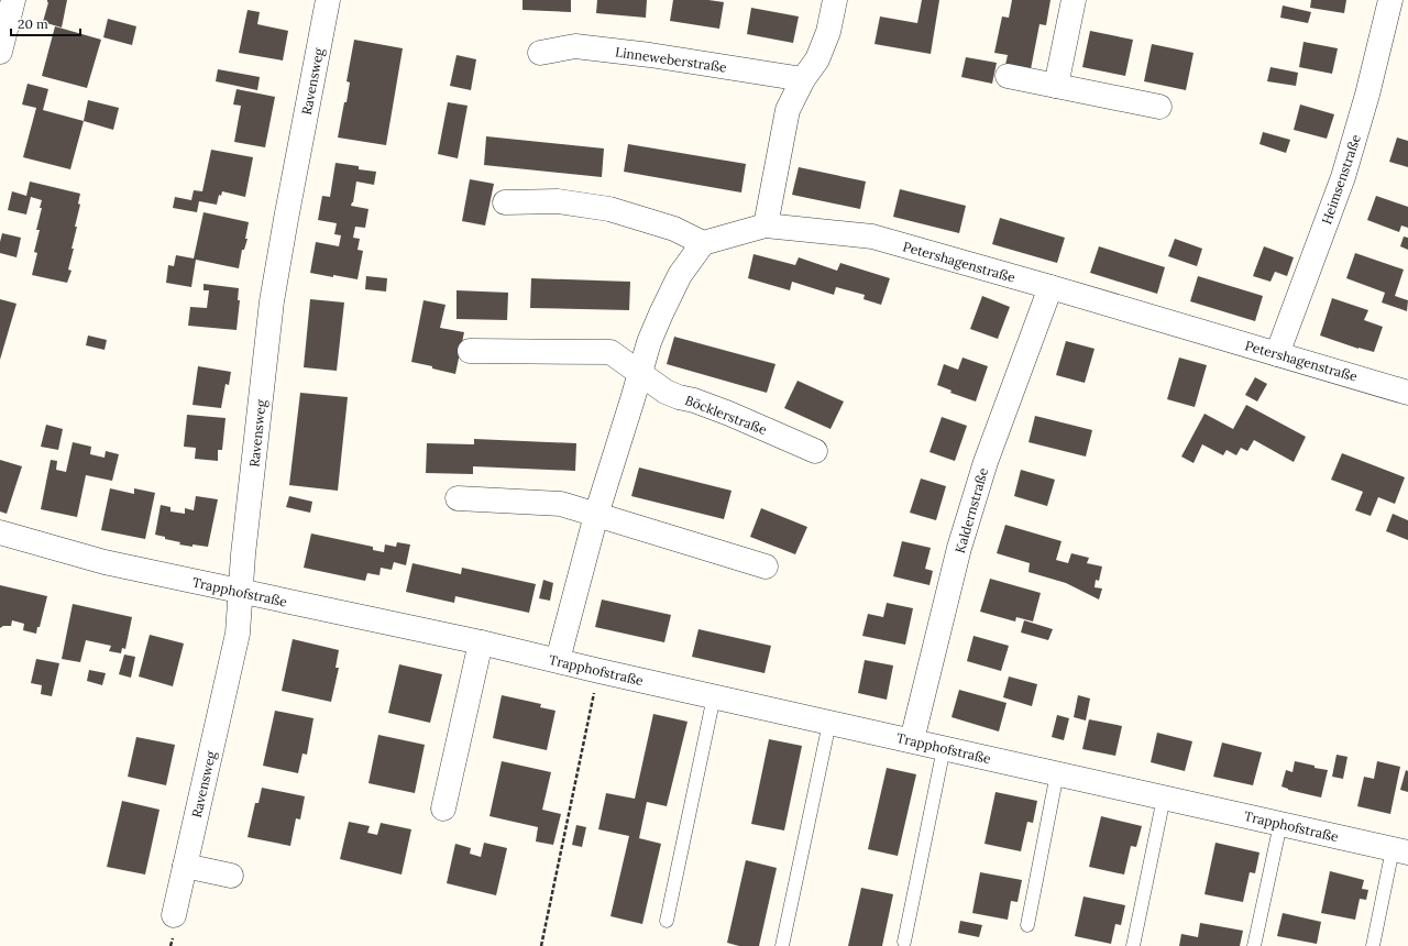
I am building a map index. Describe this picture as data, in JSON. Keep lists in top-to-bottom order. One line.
{"streets":{"street":["Linneweberstraße","Ravensweg","Heimsenstraße","Petershagenstraße","Böcklerstraße","Kaldernstraße","Trapphofstraße"]},"crossings":[["Ravensweg","Trapphofstraße"],["Heimsenstraße","Petershagenstraße"],["Petershagenstraße","Kaldernstraße"],["Kaldernstraße","Trapphofstraße"]],"scale_bar":"20 m"}
